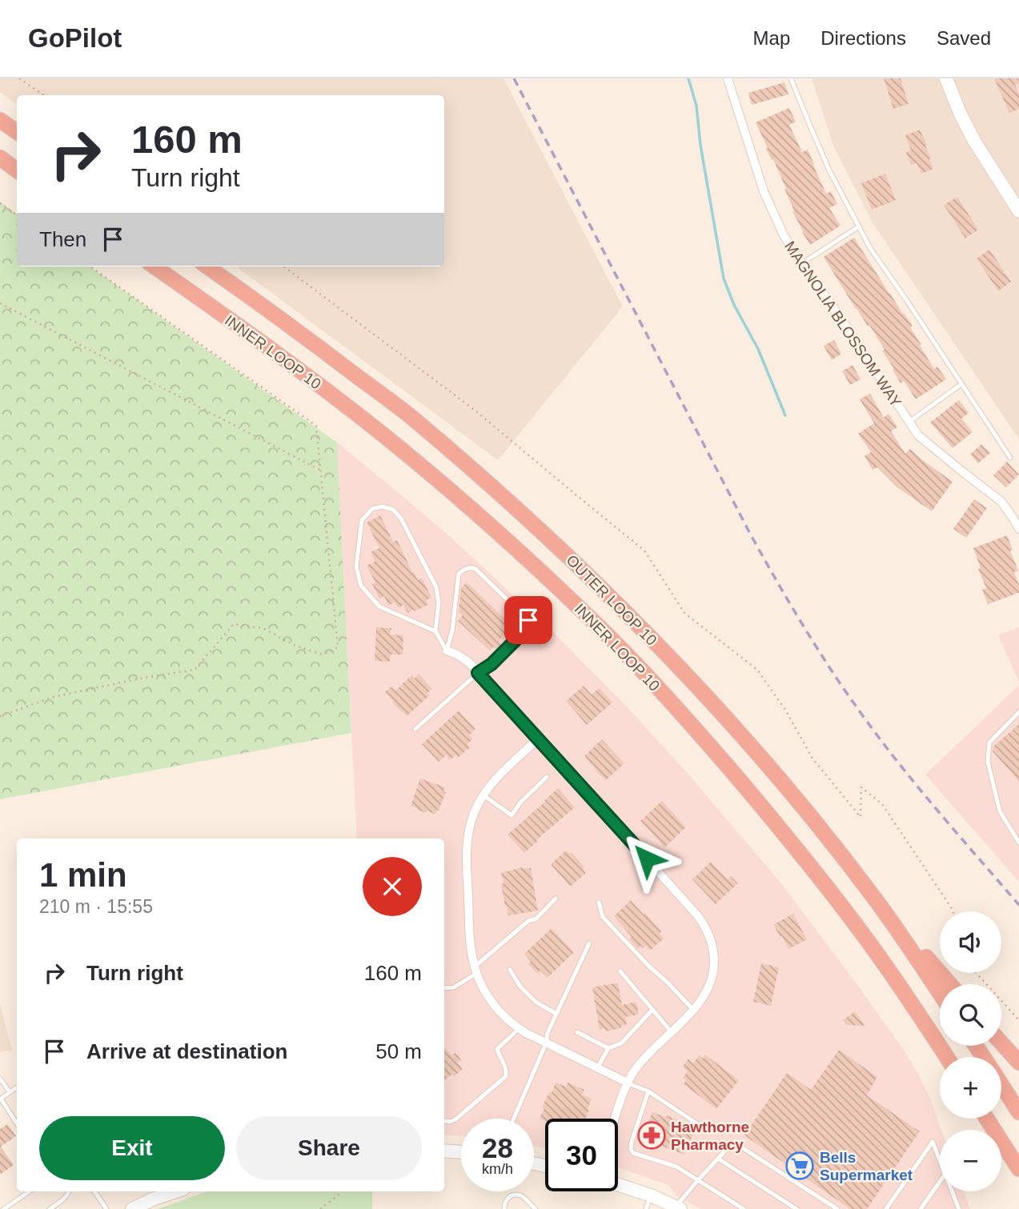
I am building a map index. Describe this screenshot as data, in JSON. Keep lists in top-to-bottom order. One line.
{"streets":{"highway":["INNER LOOP 10","OUTER LOOP 10"],"street":["MAGNOLIA BLOSSOM WAY"]},"places":{"pharmacy":["Hawthorne Pharmacy"],"supermarket":["Bells Supermarket"]},"page":{"header":"GoPilot","nav":["Map","Directions","Saved"],"turn":["160 m","Turn right"],"then":"Then","heading":["1 min","210 m · 15:55"],"map_buttons":["+","−"],"list":[{"name":"Turn right","value":"160 m"},{"name":"Arrive at destination","value":"50 m"}],"buttons":["Exit","Share"],"speed":"28 km/h","limit":"30"}}
